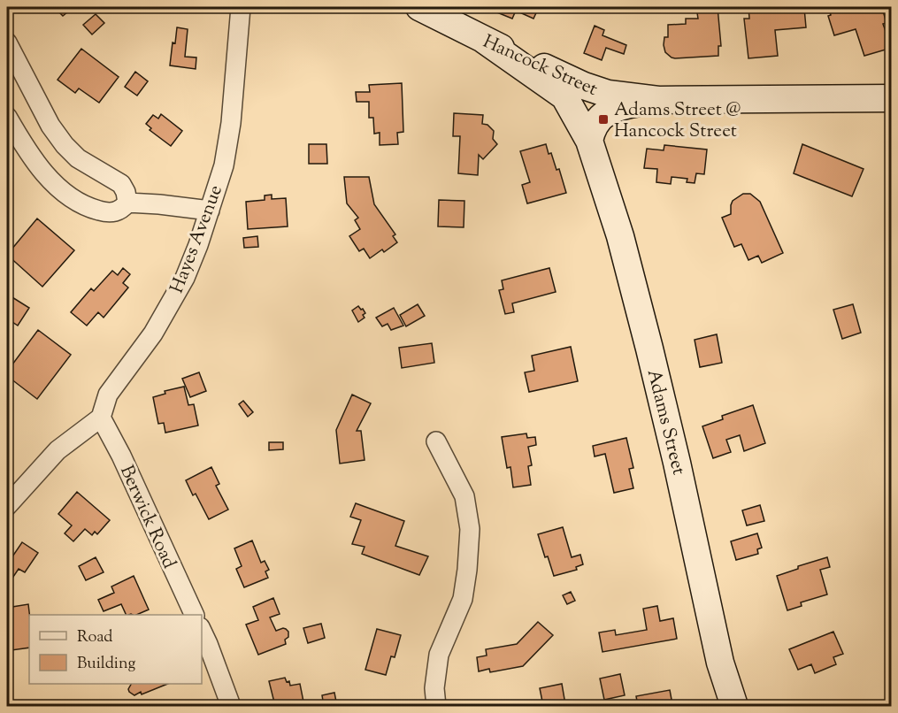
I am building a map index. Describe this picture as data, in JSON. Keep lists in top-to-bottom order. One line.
{"streets":{"main road":["Hancock Street","Adams Street"],"street":["Hayes Avenue","Berwick Road"]},"crossings":[["Hancock Street","Adams Street"],["Hayes Avenue","Berwick Road"]],"places":{"transit":["Adams Street @ Hancock Street"]},"legend":["Road","Building"]}
